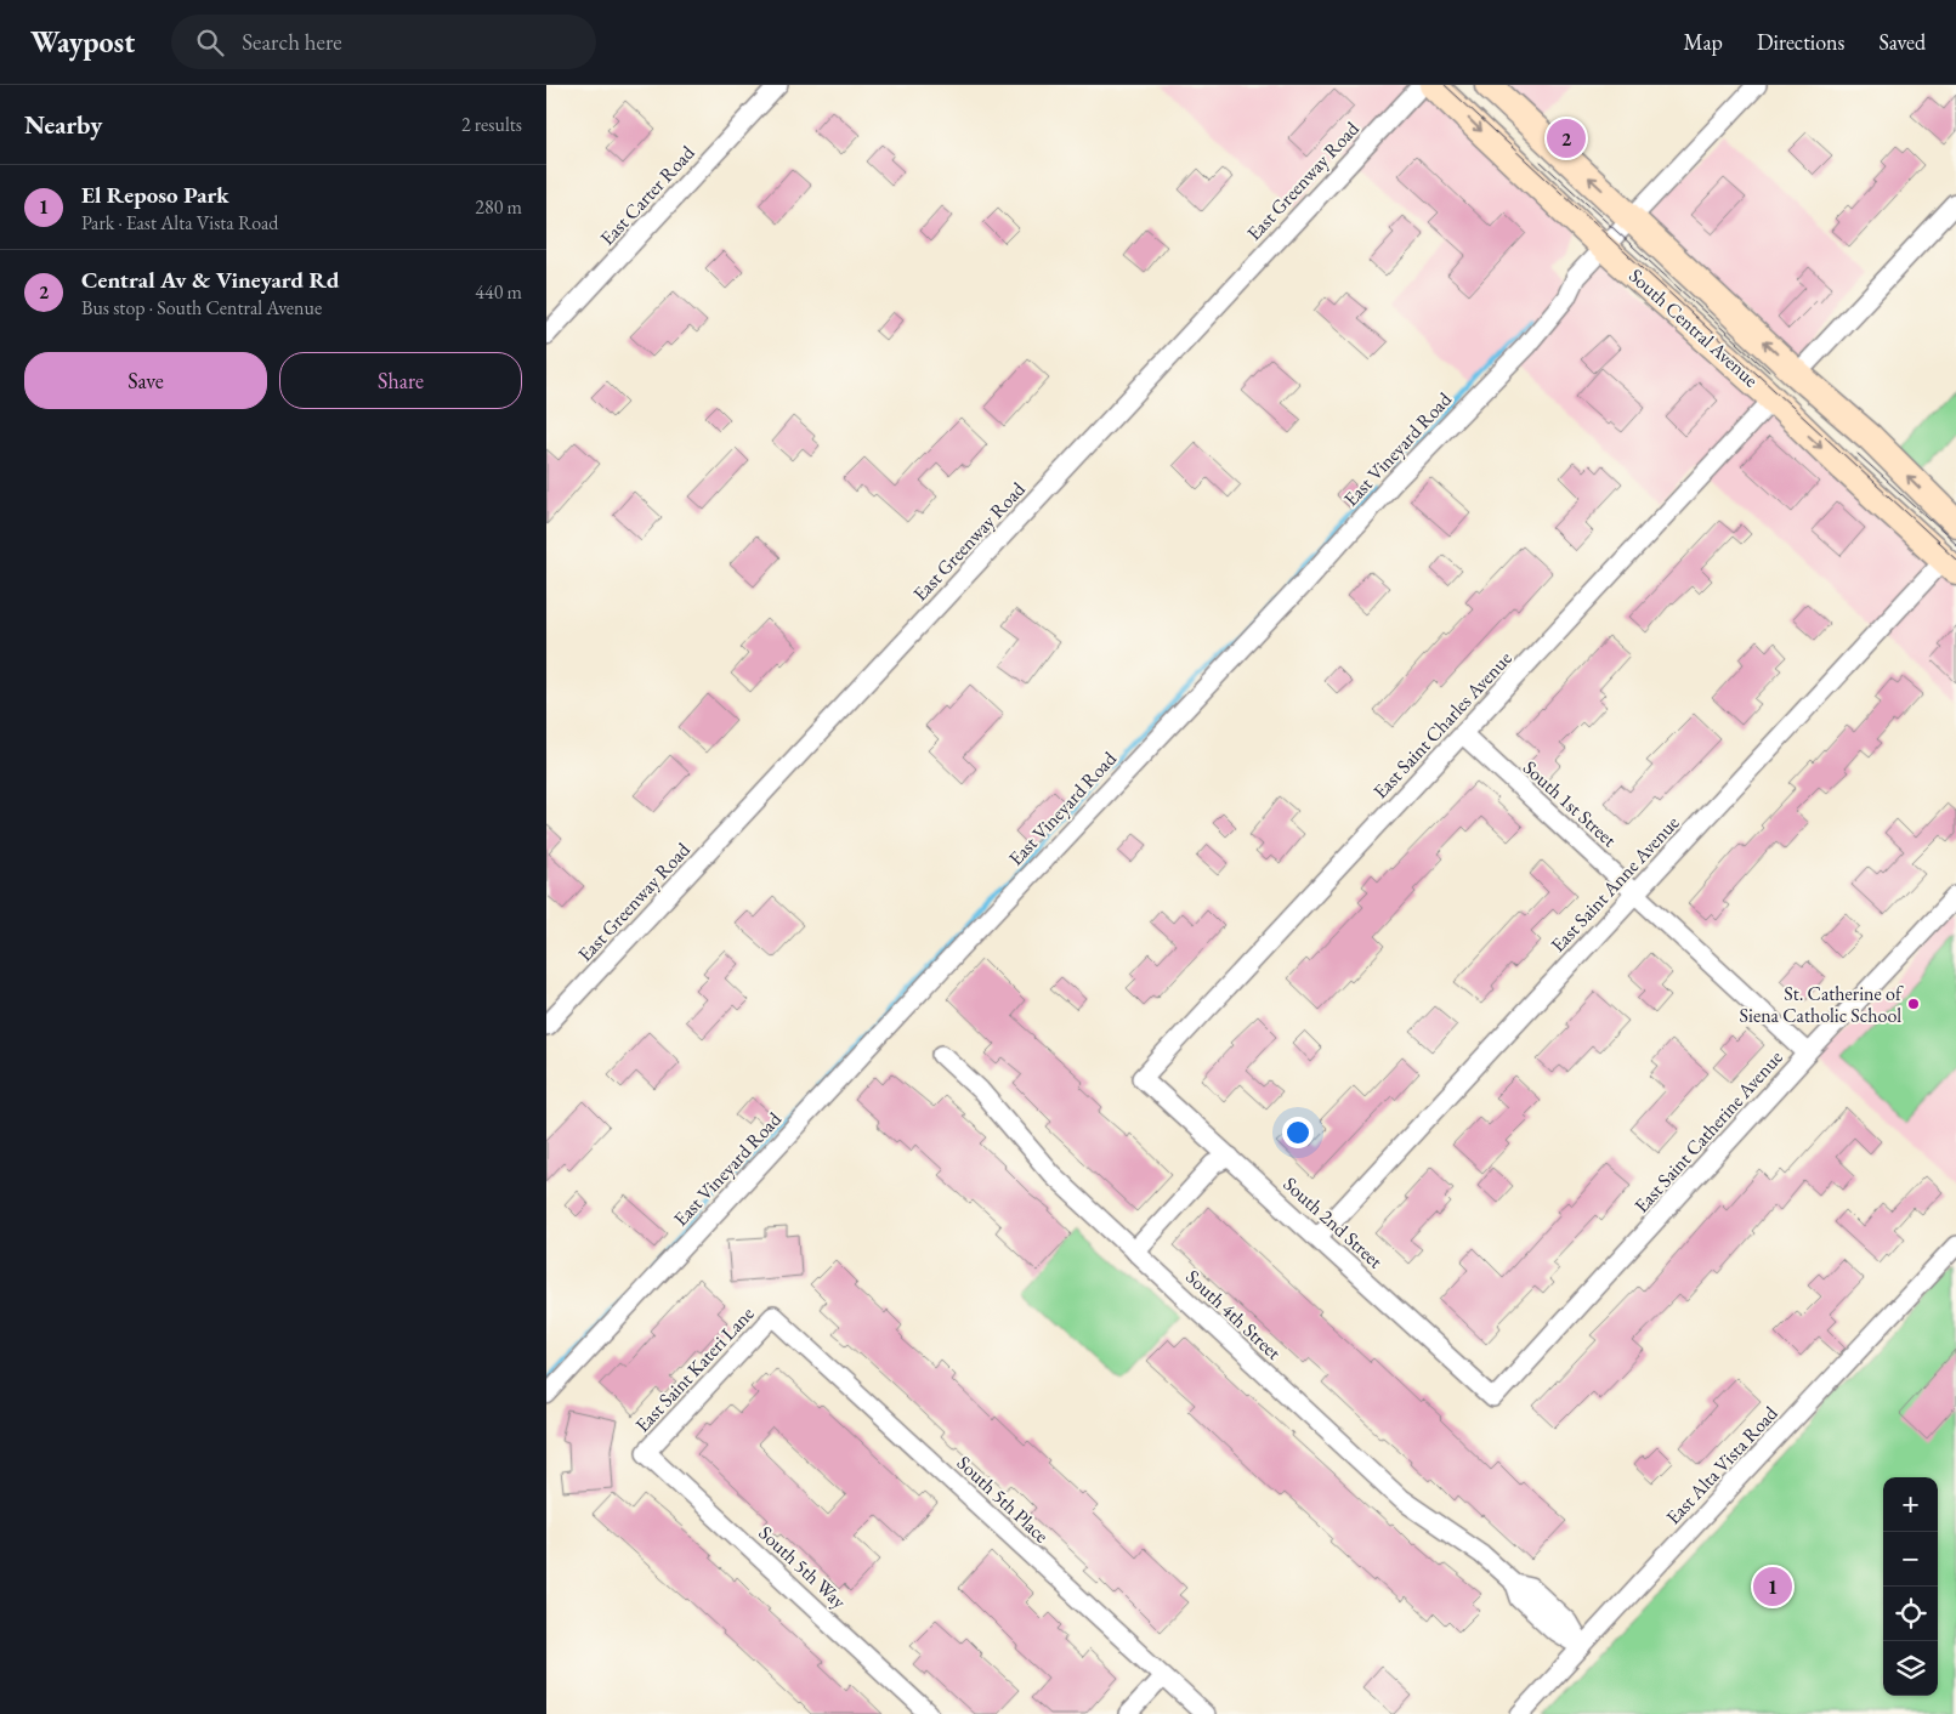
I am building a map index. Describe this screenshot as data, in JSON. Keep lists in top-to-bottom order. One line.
{"streets":{"main road":["South Central Avenue"],"street":["East Greenway Road","East Carter Road","East Vineyard Road","East Saint Charles Avenue","South 1st Street","East Saint Anne Avenue","East Saint Catherine Avenue","South 2nd Street","South 4th Street","East Saint Kateri Lane","East Alta Vista Road","South 5th Place","South 5th Way"]},"crossings":[["South Central Avenue","East Vineyard Road"],["South Central Avenue","East Saint Charles Avenue"],["South Central Avenue","East Saint Anne Avenue"],["East Saint Charles Avenue","South 1st Street"],["East Saint Charles Avenue","South 2nd Street"],["South 1st Street","East Saint Anne Avenue"],["South 1st Street","East Saint Catherine Avenue"],["East Saint Anne Avenue","South 2nd Street"],["East Saint Catherine Avenue","South 2nd Street"],["South 4th Street","East Alta Vista Road"],["East Saint Kateri Lane","South 5th Place"],["East Saint Kateri Lane","South 5th Way"]],"places":["St. Catherine of Siena Catholic School"],"page":{"header":"Waypost","search":"Search here","nav":["Map","Directions","Saved"],"heading":["Nearby","2 results"],"pins":["2","1"],"list":[{"mark":"1","name":"El Reposo Park","note":"Park · East Alta Vista Road","value":"280 m"},{"mark":"2","name":"Central Av & Vineyard Rd","note":"Bus stop · South Central Avenue","value":"440 m"}],"buttons":["Save","Share"],"map_buttons":["+","−"]}}
